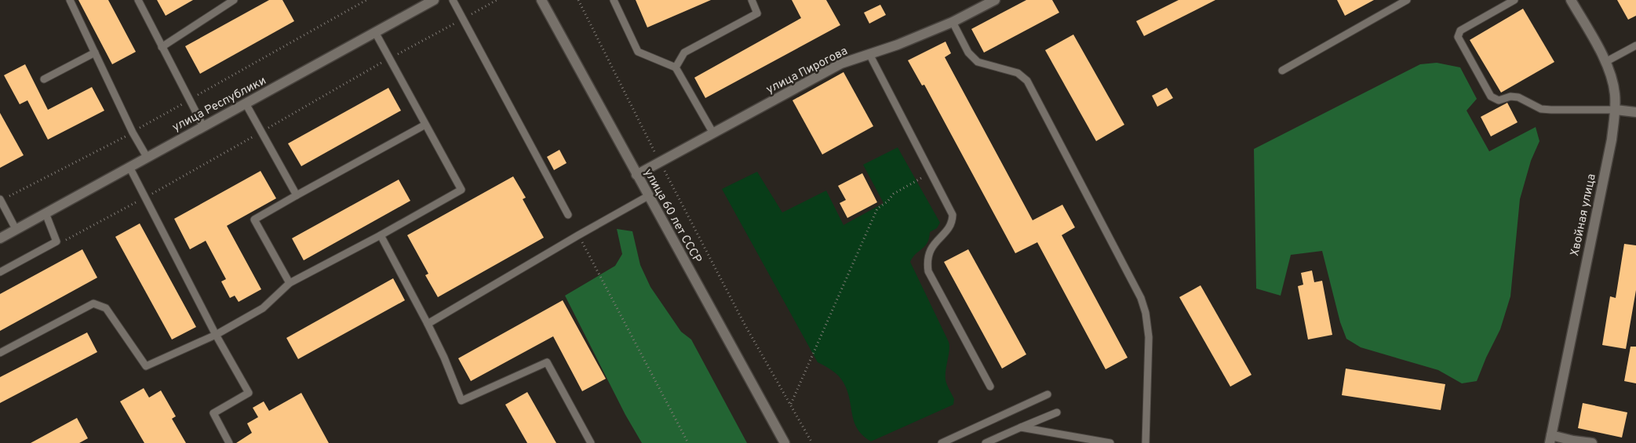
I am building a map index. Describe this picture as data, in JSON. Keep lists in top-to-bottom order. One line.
{"streets":{"street":["улица Пирогова","улица Республики","Хвойная улица","улица 60 лет СССР"]},"crossings":[["улица Пирогова","улица 60 лет СССР"]]}
